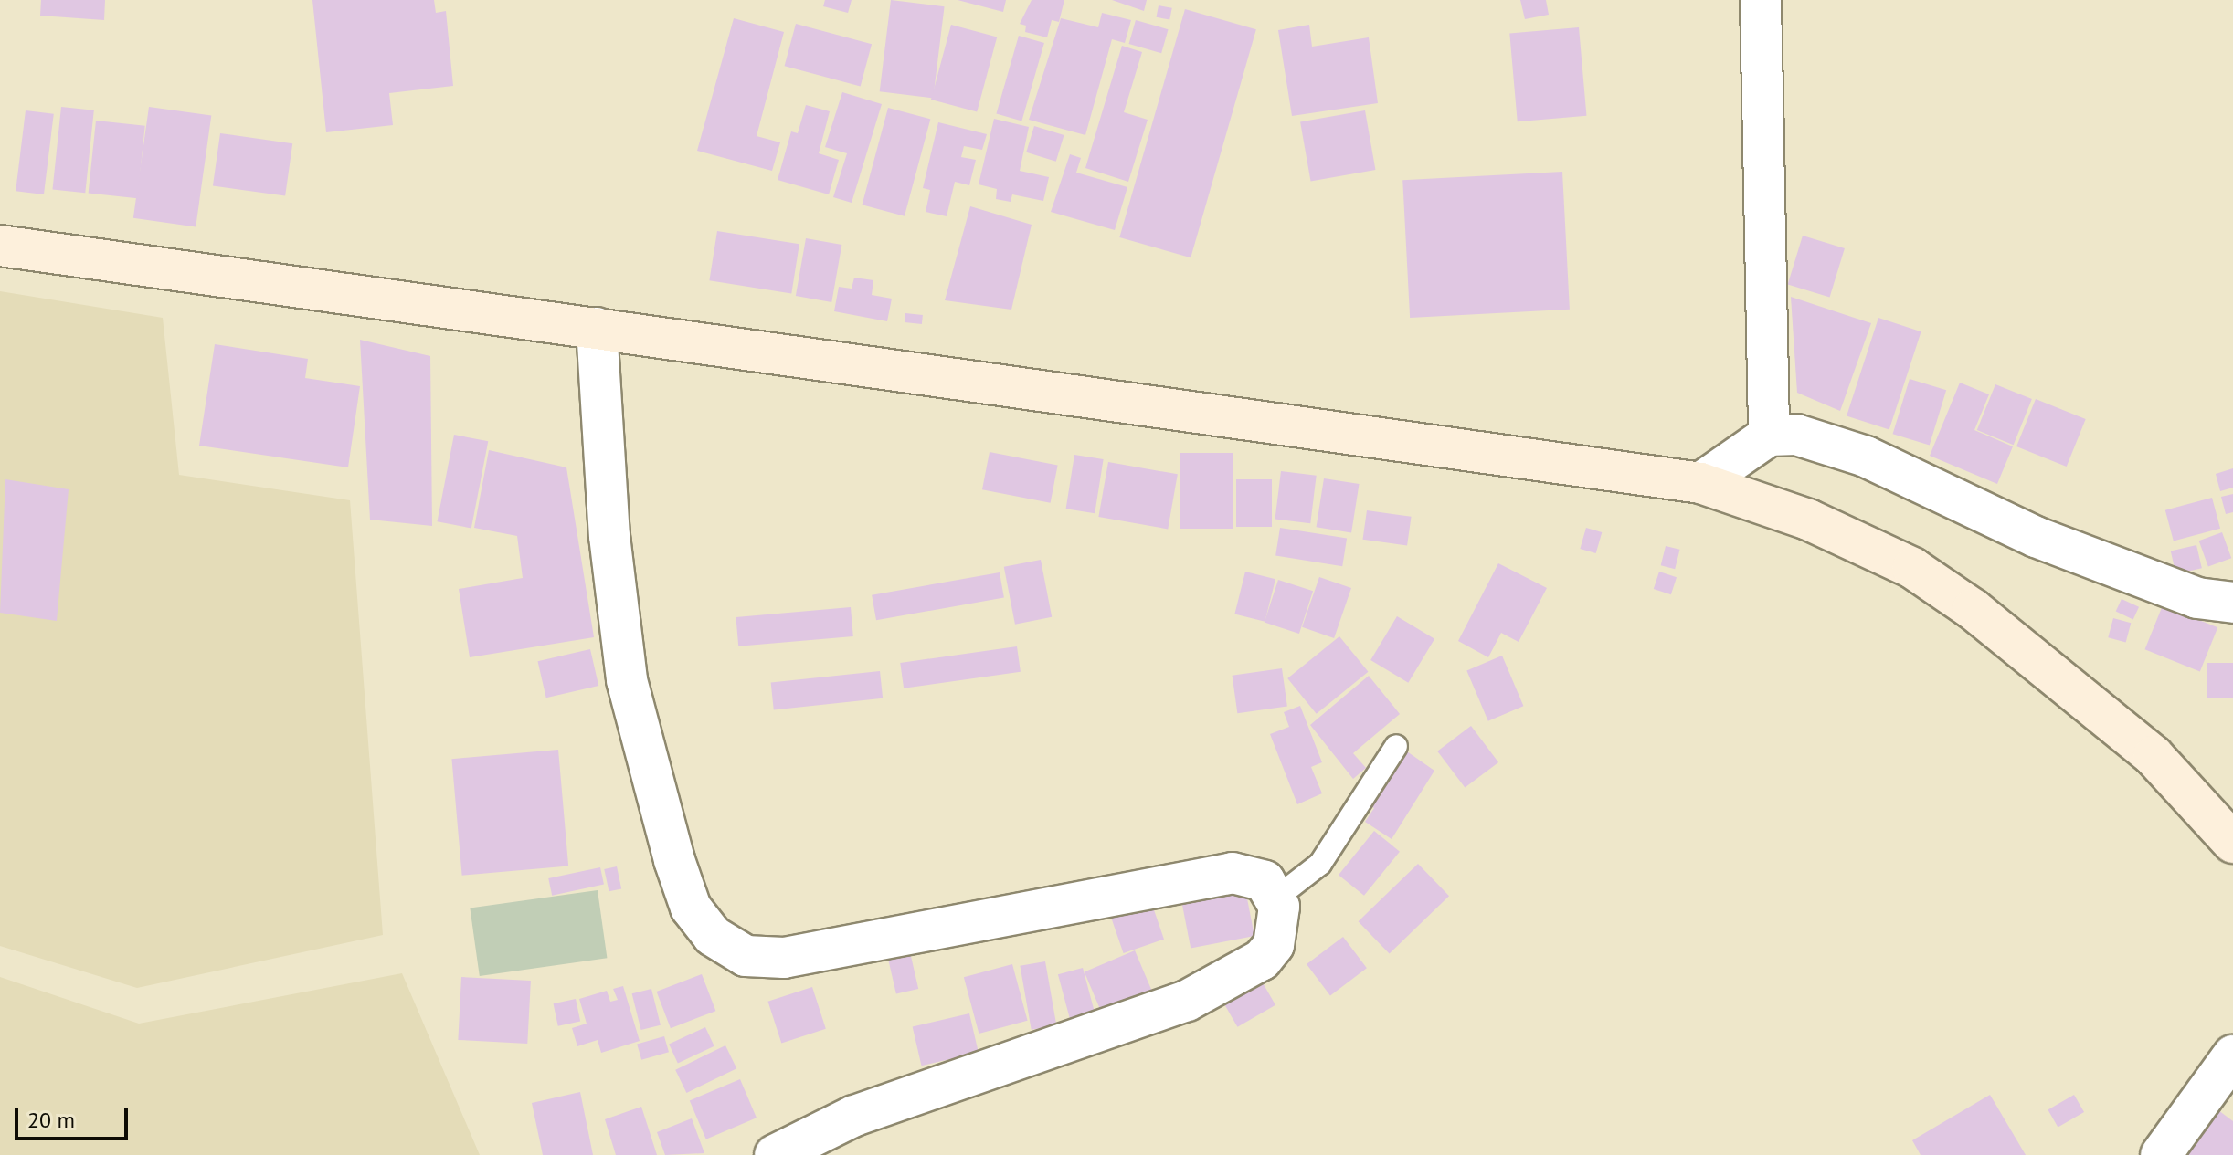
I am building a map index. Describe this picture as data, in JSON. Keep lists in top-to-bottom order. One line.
{"scale_bar":"20 m"}
